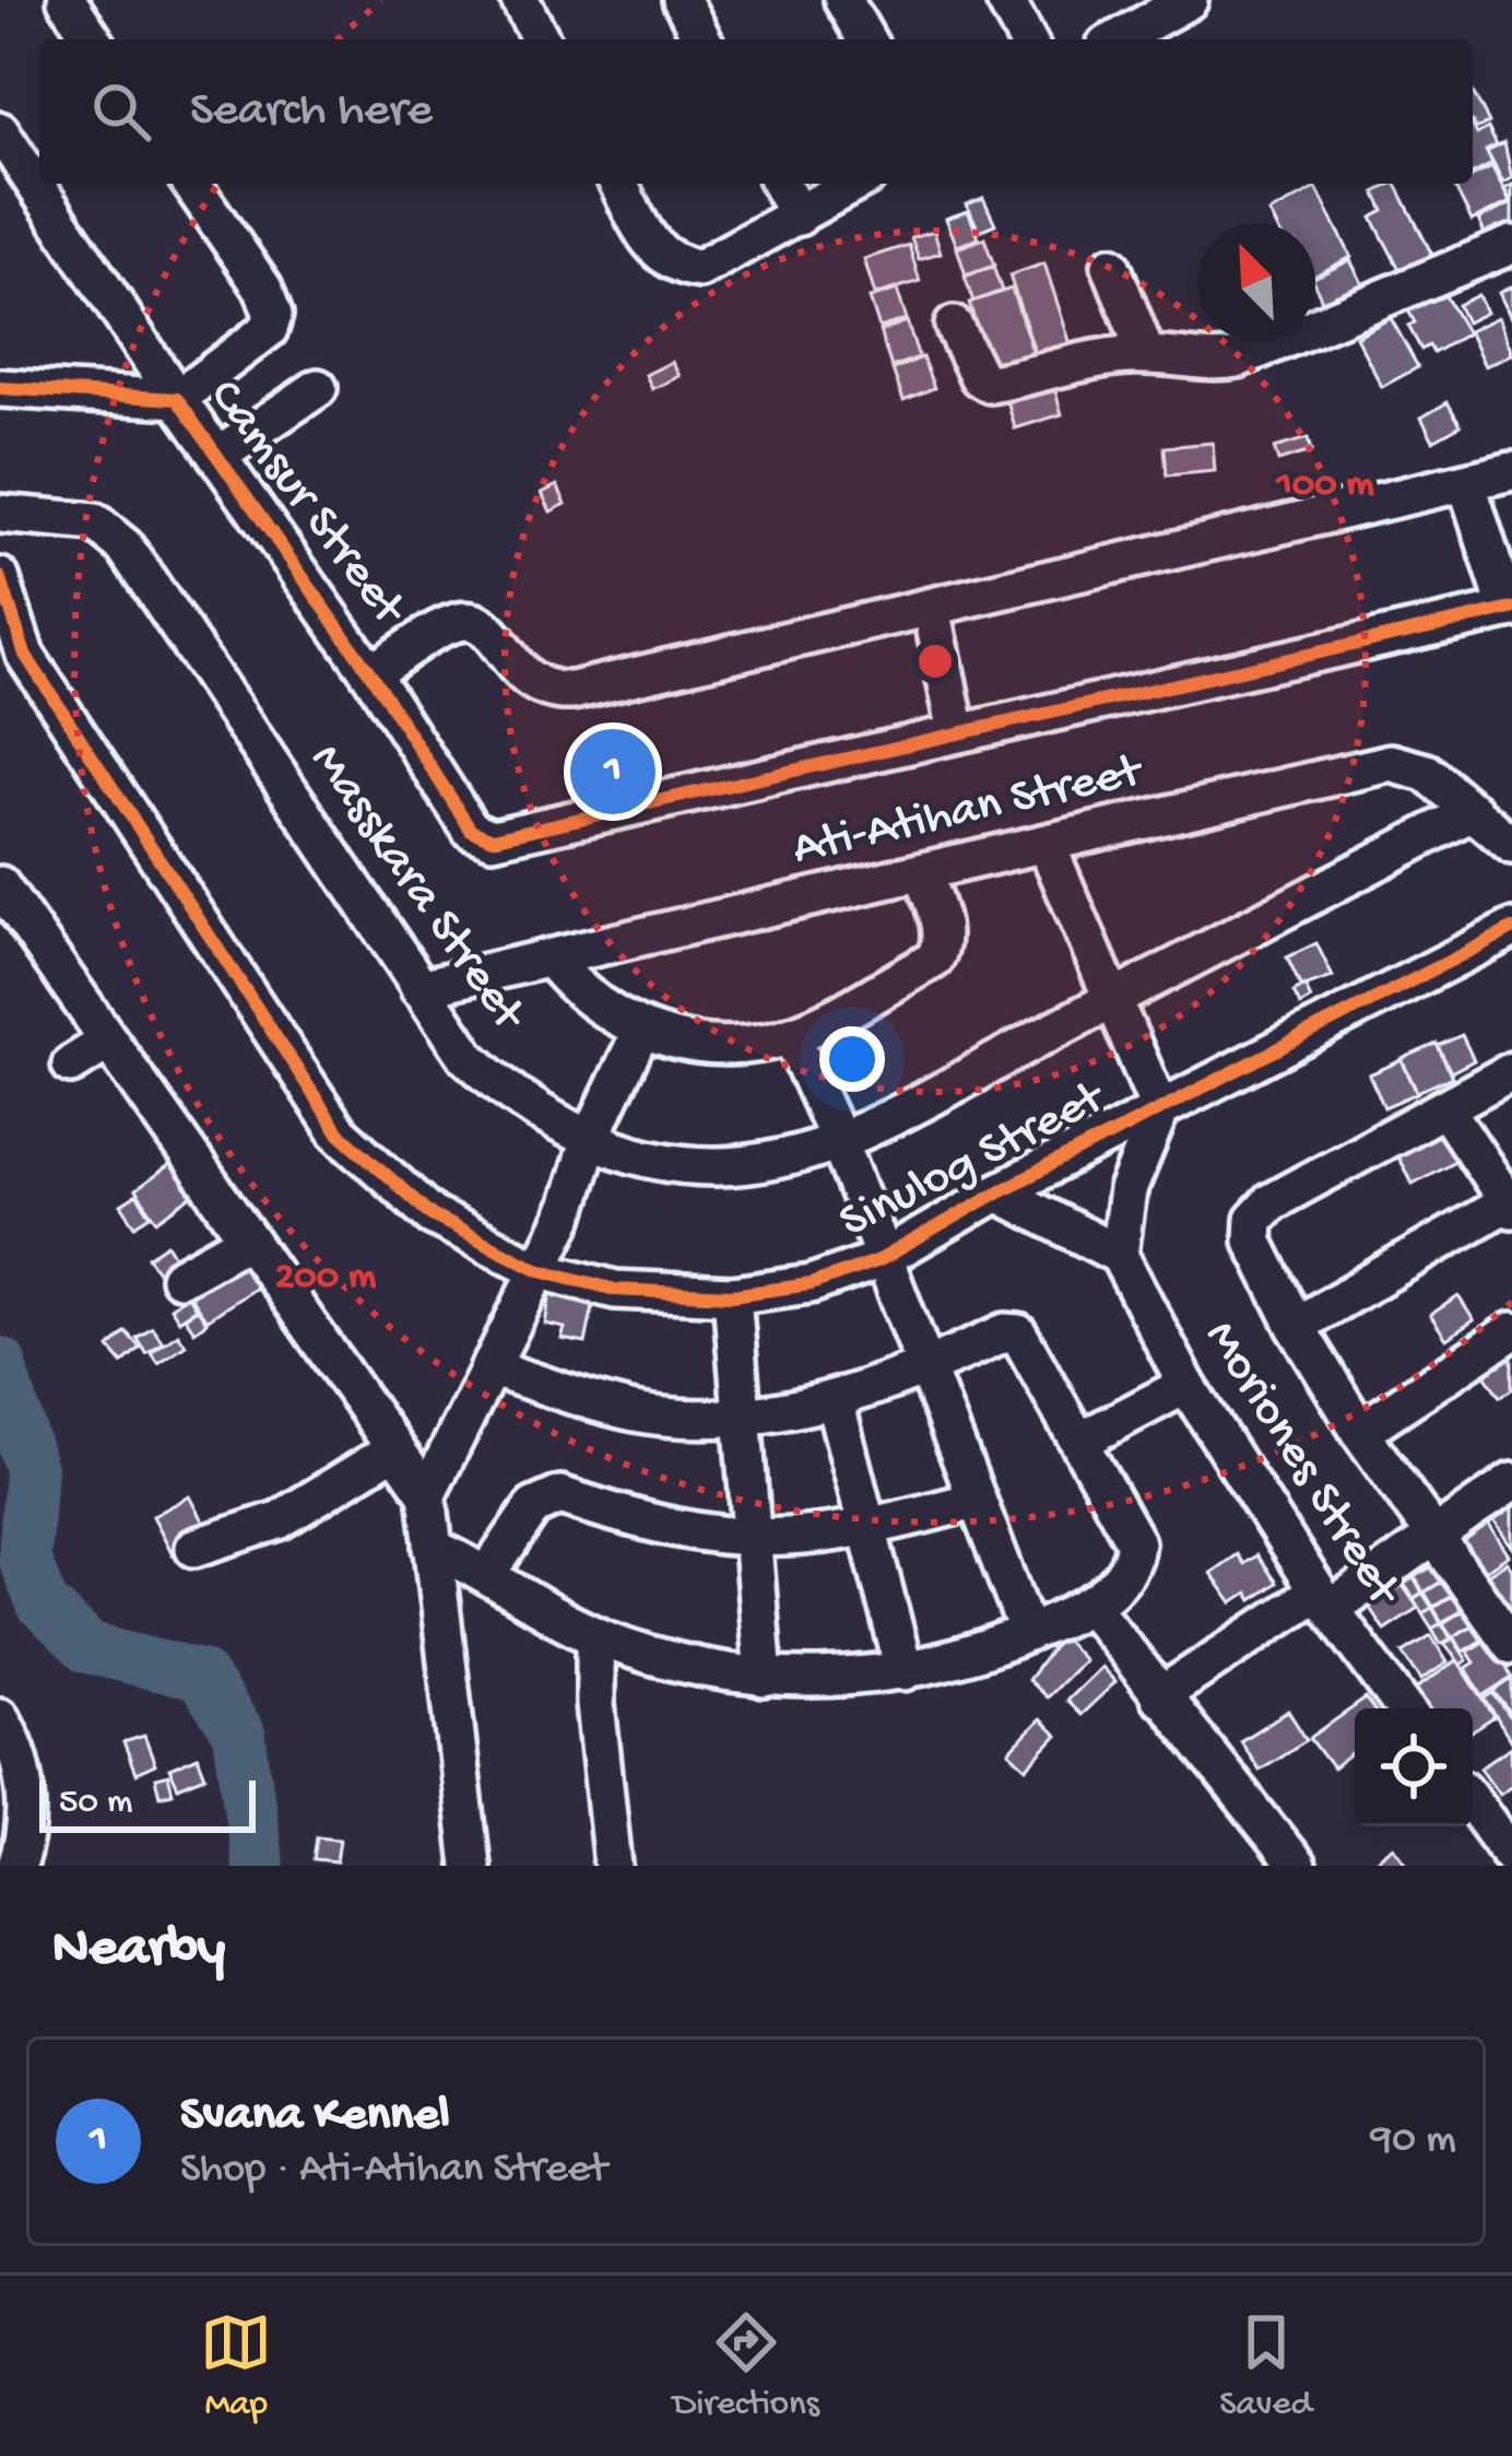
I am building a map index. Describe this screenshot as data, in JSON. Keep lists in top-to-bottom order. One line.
{"streets":{"street":["Camsur Street","Ati-Atihan Street","Masskara Street","Sinulog Street","Moriones Street"]},"crossings":[["Ati-Atihan Street","Masskara Street"]],"scale_bar":"50 m","north":"top left","page":{"search":"Search here","pins":"1","scale":"50 m","heading":"Nearby","list":[{"mark":"1","name":"Svana Kennel","note":"Shop · Ati-Atihan Street","value":"90 m"}],"nav":["Map","Directions","Saved"]},"rings":["100 m","200 m"]}
